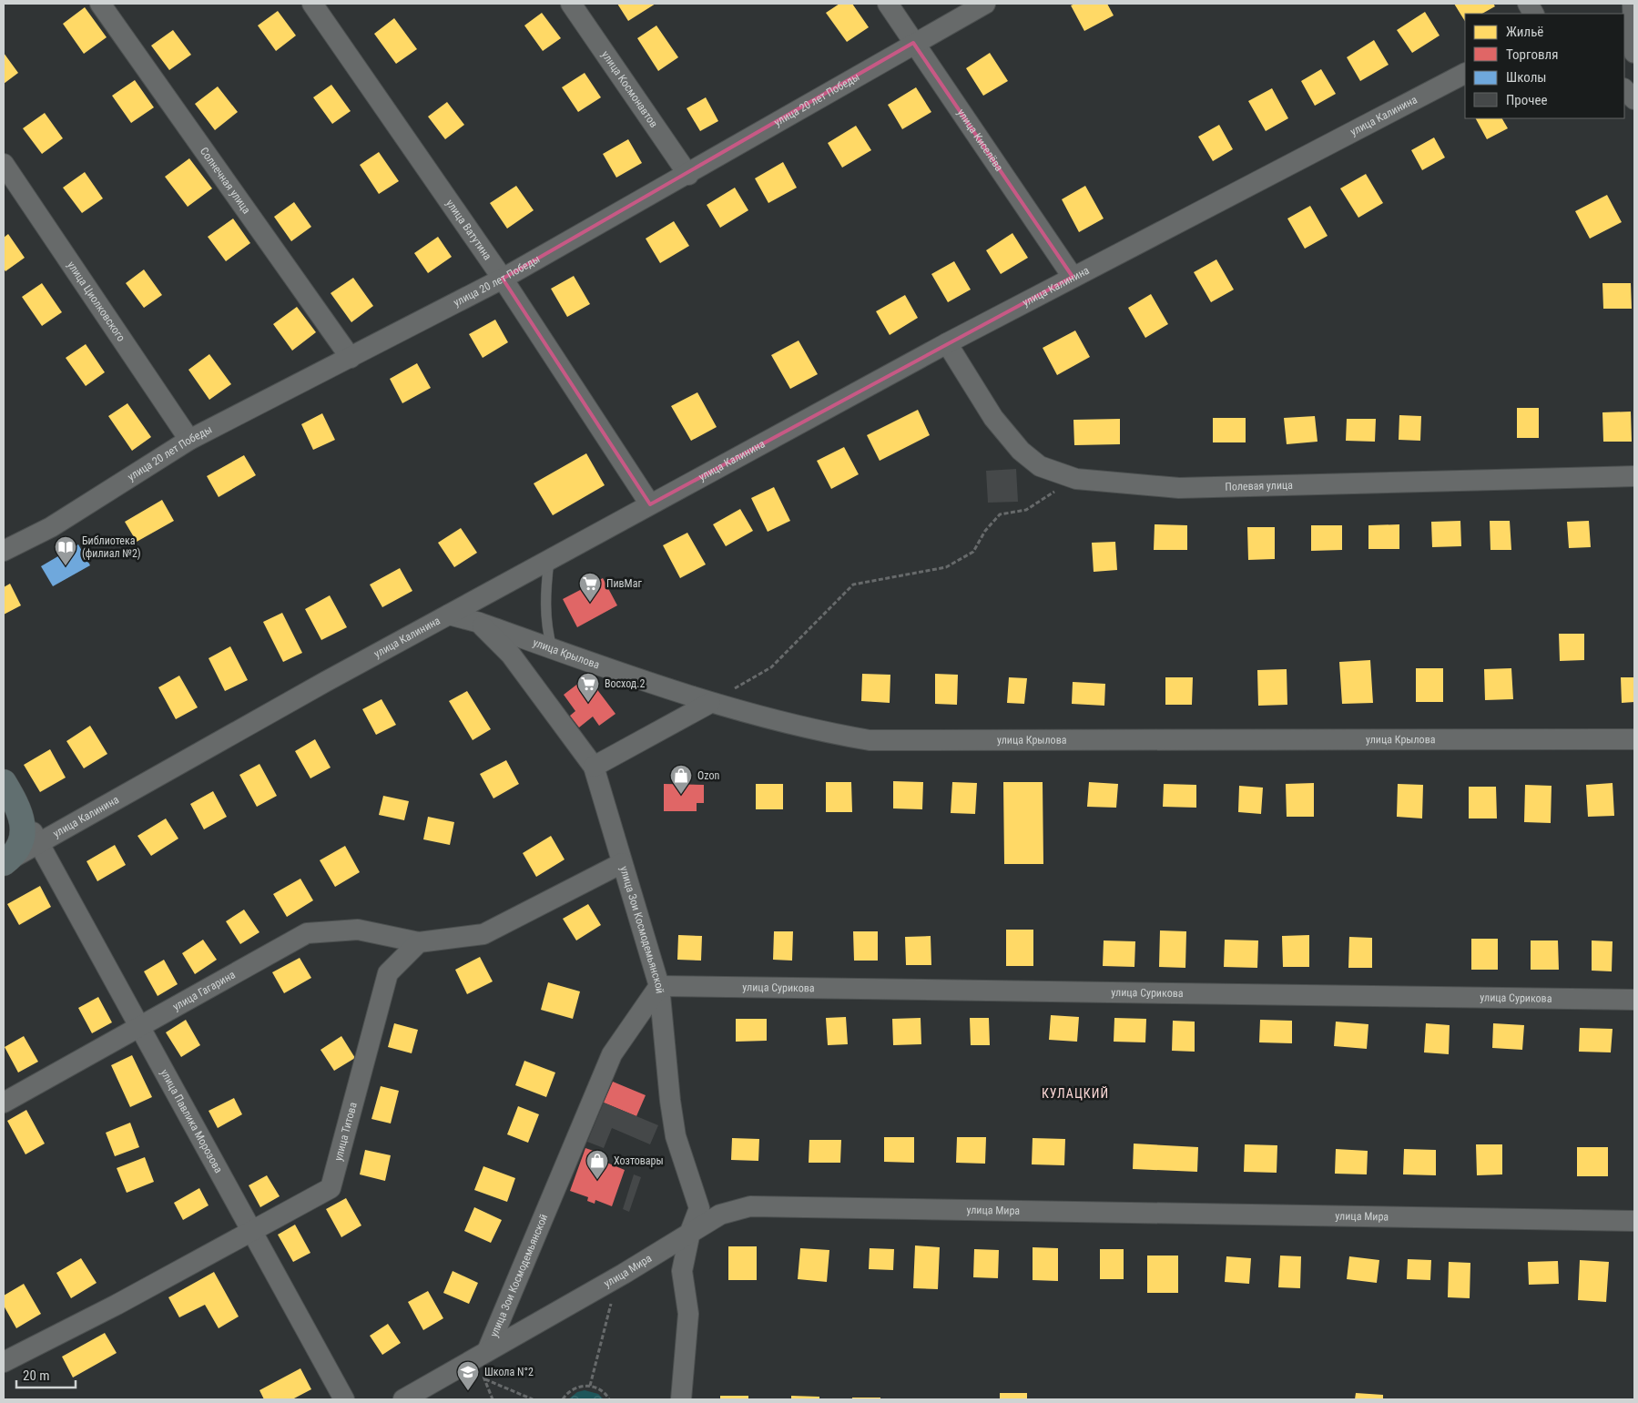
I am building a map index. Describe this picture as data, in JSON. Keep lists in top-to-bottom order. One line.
{"streets":{"street":["улица Космонавтов","улица 20 лет Победы","улица Калинина","улица Киселёва","Солнечная улица","улица Ватутина","улица Циолковского","Полевая улица","улица Крылова","улица Зои Космодемьянской","улица Сурикова","улица Гагарина","улица Павлика Морозова","улица Титова","улица Мира"]},"crossings":[["улица Космонавтов","улица 20 лет Победы"],["улица 20 лет Победы","улица Киселёва"],["улица 20 лет Победы","Солнечная улица"],["улица 20 лет Победы","улица Ватутина"],["улица 20 лет Победы","улица Циолковского"],["улица Калинина","улица Киселёва"],["улица Калинина","улица Ватутина"],["улица Калинина","Полевая улица"],["улица Калинина","улица Крылова"],["улица Калинина","улица Павлика Морозова"],["улица Крылова","улица Зои Космодемьянской"],["улица Зои Космодемьянской","улица Сурикова"],["улица Зои Космодемьянской","улица Мира"],["улица Гагарина","улица Павлика Морозова"],["улица Гагарина","улица Титова"],["улица Павлика Морозова","улица Титова"]],"districts":["КУЛАЦКИЙ"],"places":{"library":["Библиотека (филиал №2)"],"supermarket":["ПивМаг","Восход.2"],"shop":["Ozon","Хозтовары"],"school or university":["Школа N°2"]},"legend":["Жильё","Торговля","Школы","Прочее"],"scale_bar":"20 m"}
